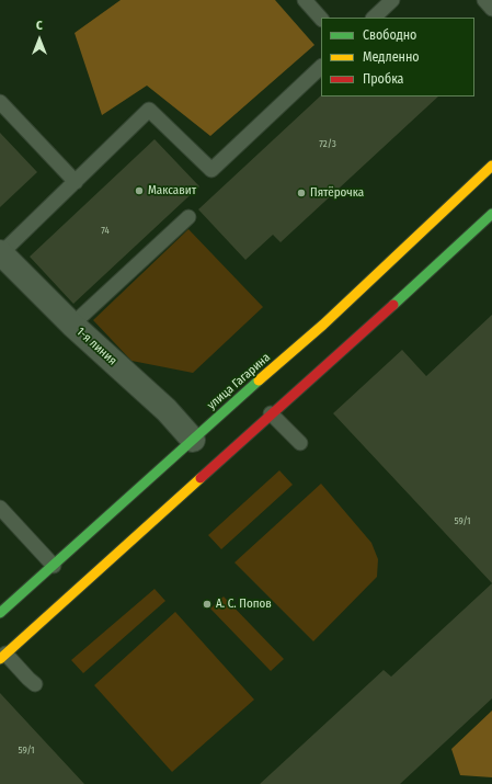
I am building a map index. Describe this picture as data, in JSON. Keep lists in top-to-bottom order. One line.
{"streets":{"main road":["улица Гагарина"],"street":["1-я линия"]},"crossings":[["1-я линия","улица Гагарина"]],"places":["Максавит","Пятёрочка","А. С. Попов"],"house_numbers":["72/3","74","59/1","59/1"],"legend":["Свободно","Медленно","Пробка"],"north":"top"}
